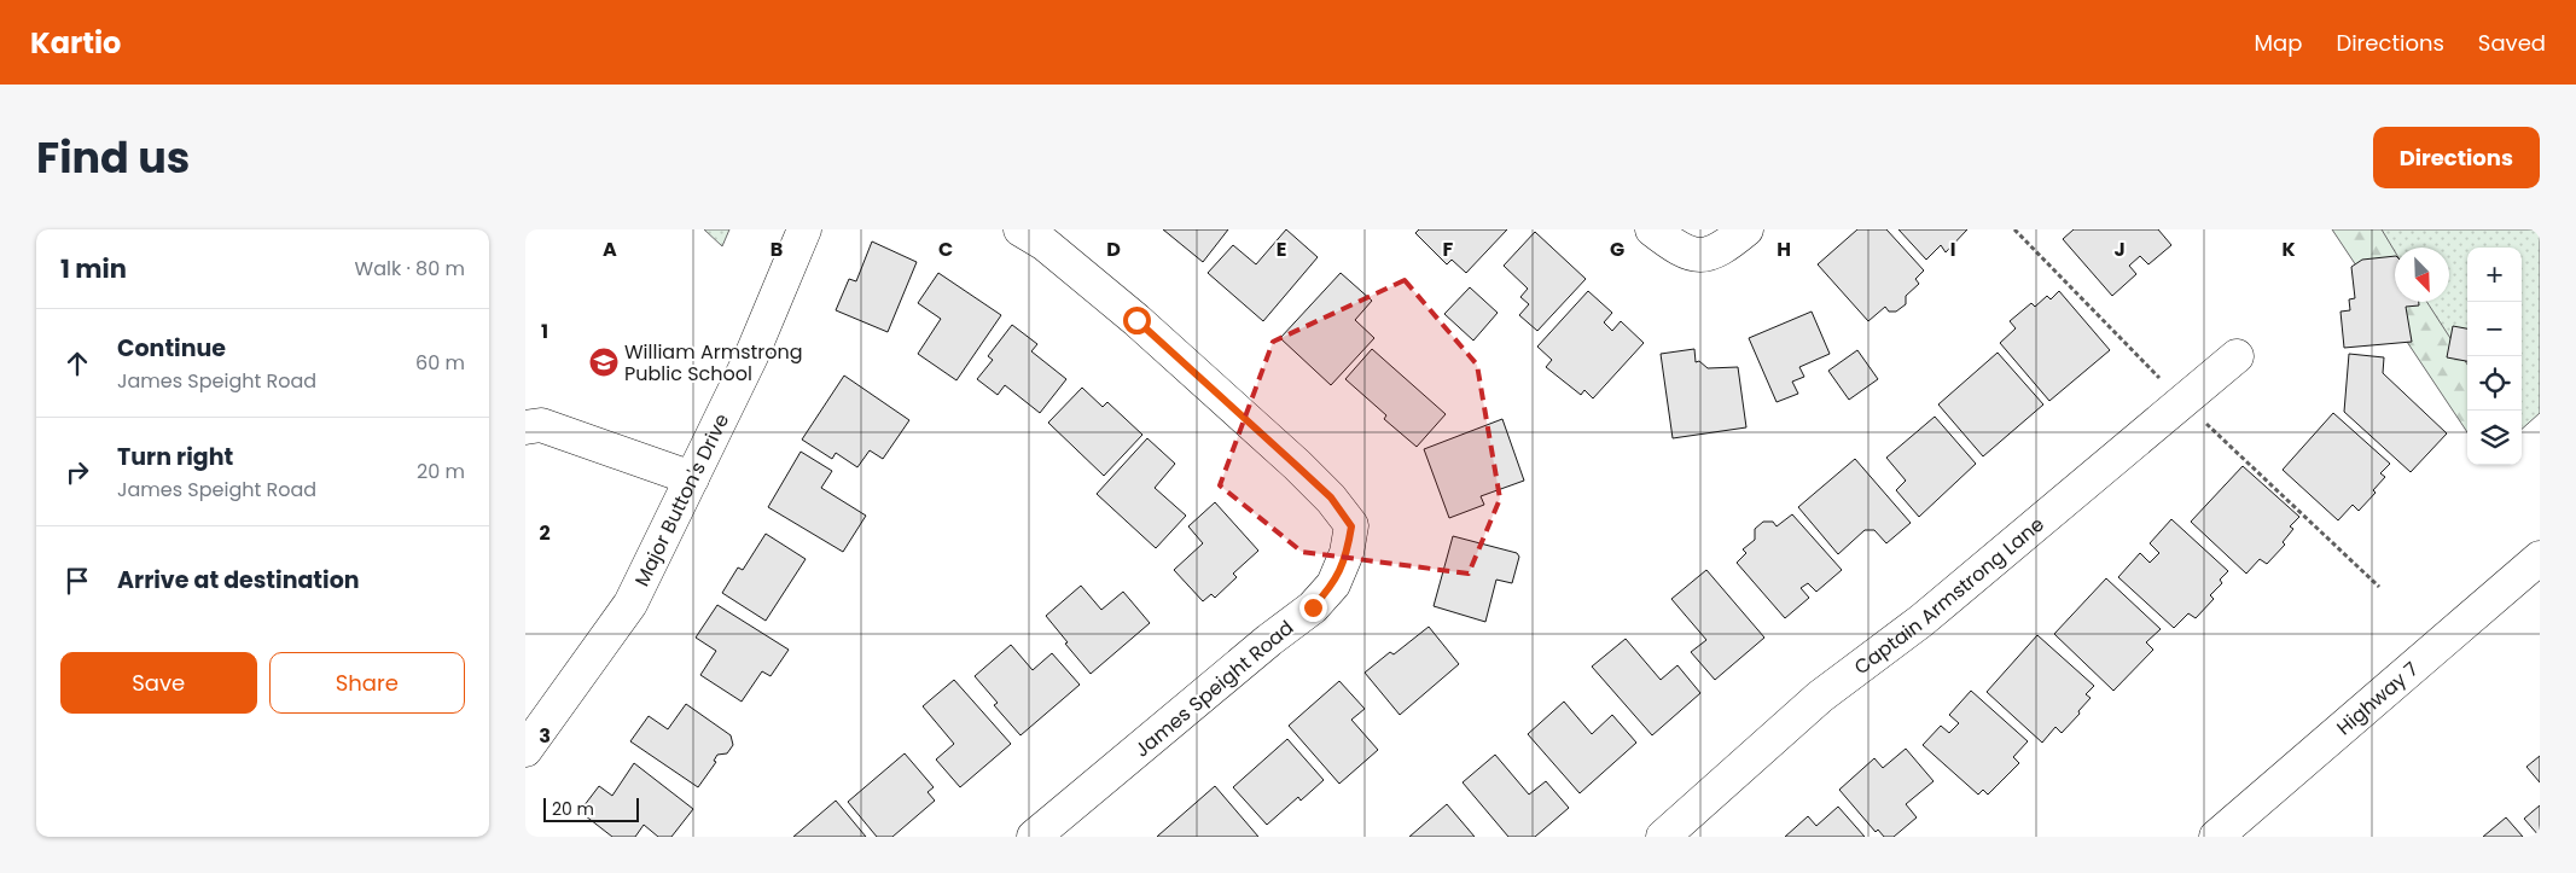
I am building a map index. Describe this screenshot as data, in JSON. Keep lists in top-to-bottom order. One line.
{"streets":{"street":["Major Button's Drive","Captain Armstrong Lane","James Speight Road","Highway 7"]},"places":{"school or university":["William Armstrong Public School"]},"scale_bar":"20 m","north":"bottom right","page":{"header":"Kartio","nav":["Map","Directions","Saved"],"title":"Find us","buttons":["Directions",["Save","Share"]],"heading":["1 min","Walk · 80 m"],"map_buttons":["+","−"],"list":[["Continue","James Speight Road","60 m"],["Turn right","James Speight Road","20 m"],"Arrive at destination"],"scale":"20 m"},"grid":{"columns":["A","B","C","D","E","F","G","H","I","J","K"],"rows":["1","2","3"]}}
